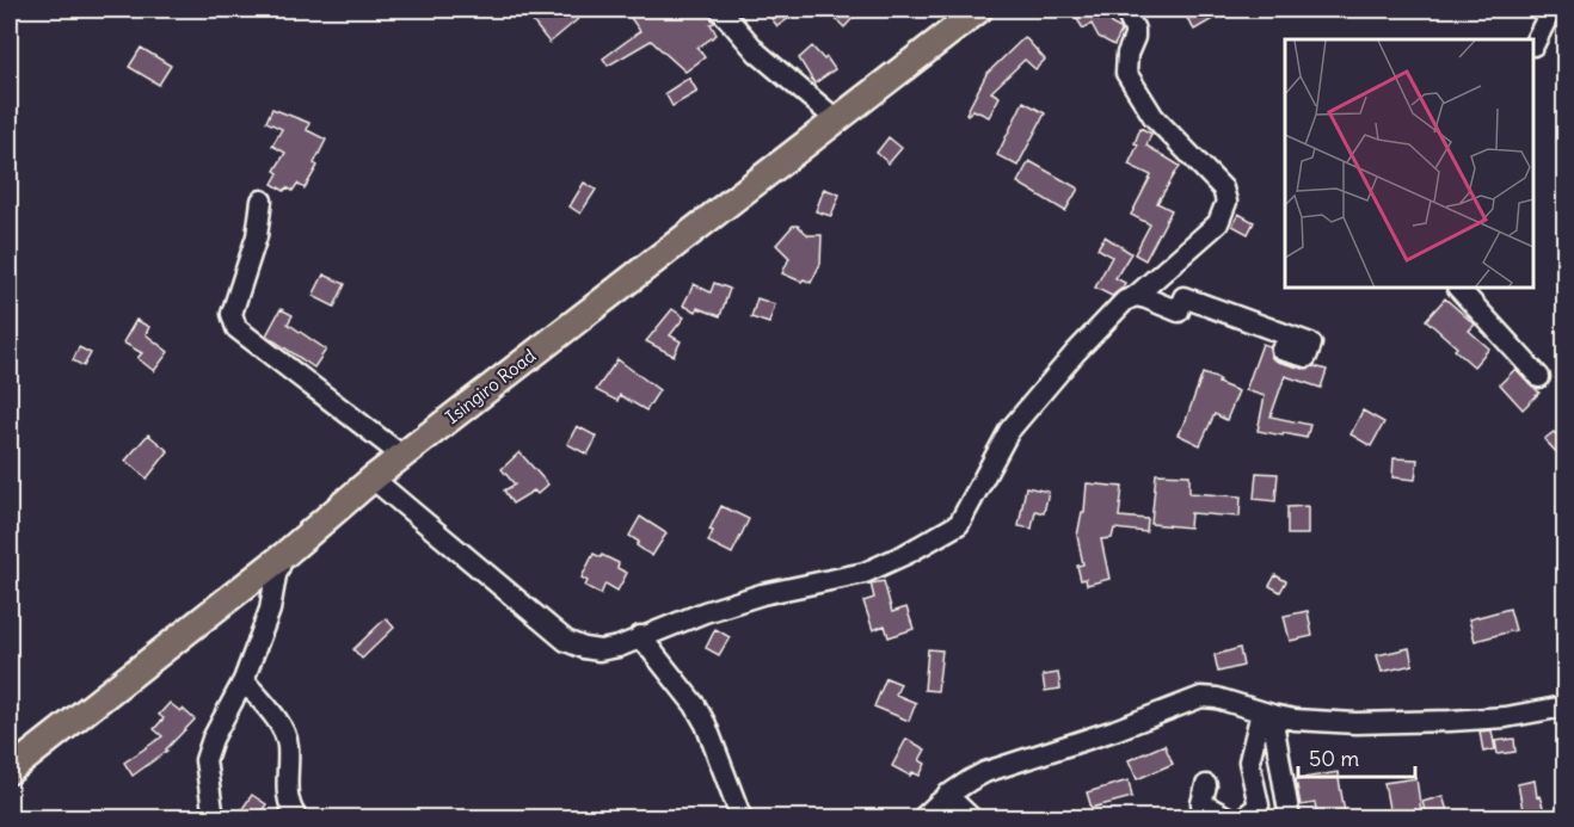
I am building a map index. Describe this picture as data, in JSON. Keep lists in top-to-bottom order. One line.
{"streets":{"main road":["Isingiro Road"]},"scale_bar":"50 m"}
